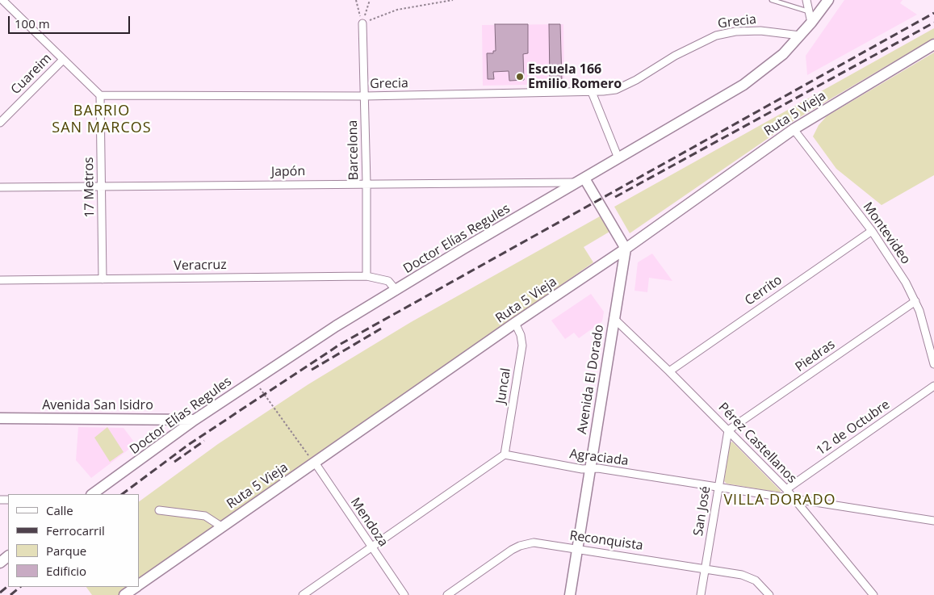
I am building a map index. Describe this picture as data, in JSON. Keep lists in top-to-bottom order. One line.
{"streets":{"street":["Grecia","Cuareim","Ruta 5 Vieja","Barcelona","Japón","17 Metros","Montevideo","Doctor Elías Regules","Veracruz","Cerrito","Piedras","Avenida El Dorado","Juncal","Avenida San Isidro","12 de Octubre","Pérez Castellanos","Agraciada","San José","Mendoza","Reconquista"]},"crossings":[["Grecia","Barcelona"],["Grecia","17 Metros"],["Grecia","Doctor Elías Regules"],["Ruta 5 Vieja","Montevideo"],["Ruta 5 Vieja","Avenida El Dorado"],["Ruta 5 Vieja","Juncal"],["Ruta 5 Vieja","Mendoza"],["Barcelona","Japón"],["Barcelona","Veracruz"],["Japón","17 Metros"],["Japón","Doctor Elías Regules"],["17 Metros","Veracruz"],["Montevideo","Cerrito"],["Montevideo","Piedras"],["Doctor Elías Regules","Veracruz"],["Doctor Elías Regules","Avenida San Isidro"],["Cerrito","Pérez Castellanos"],["Piedras","Pérez Castellanos"],["Piedras","San José"],["Avenida El Dorado","Pérez Castellanos"],["Avenida El Dorado","Agraciada"],["Avenida El Dorado","Reconquista"],["Juncal","Agraciada"],["12 de Octubre","Pérez Castellanos"],["Pérez Castellanos","Agraciada"],["Pérez Castellanos","San José"],["Agraciada","San José"],["San José","Reconquista"]],"districts":["BARRIO SAN MARCOS","VILLA DORADO"],"places":["Escuela 166 Emilio Romero"],"legend":["Calle","Ferrocarril","Parque","Edificio"],"scale_bar":"100 m"}
